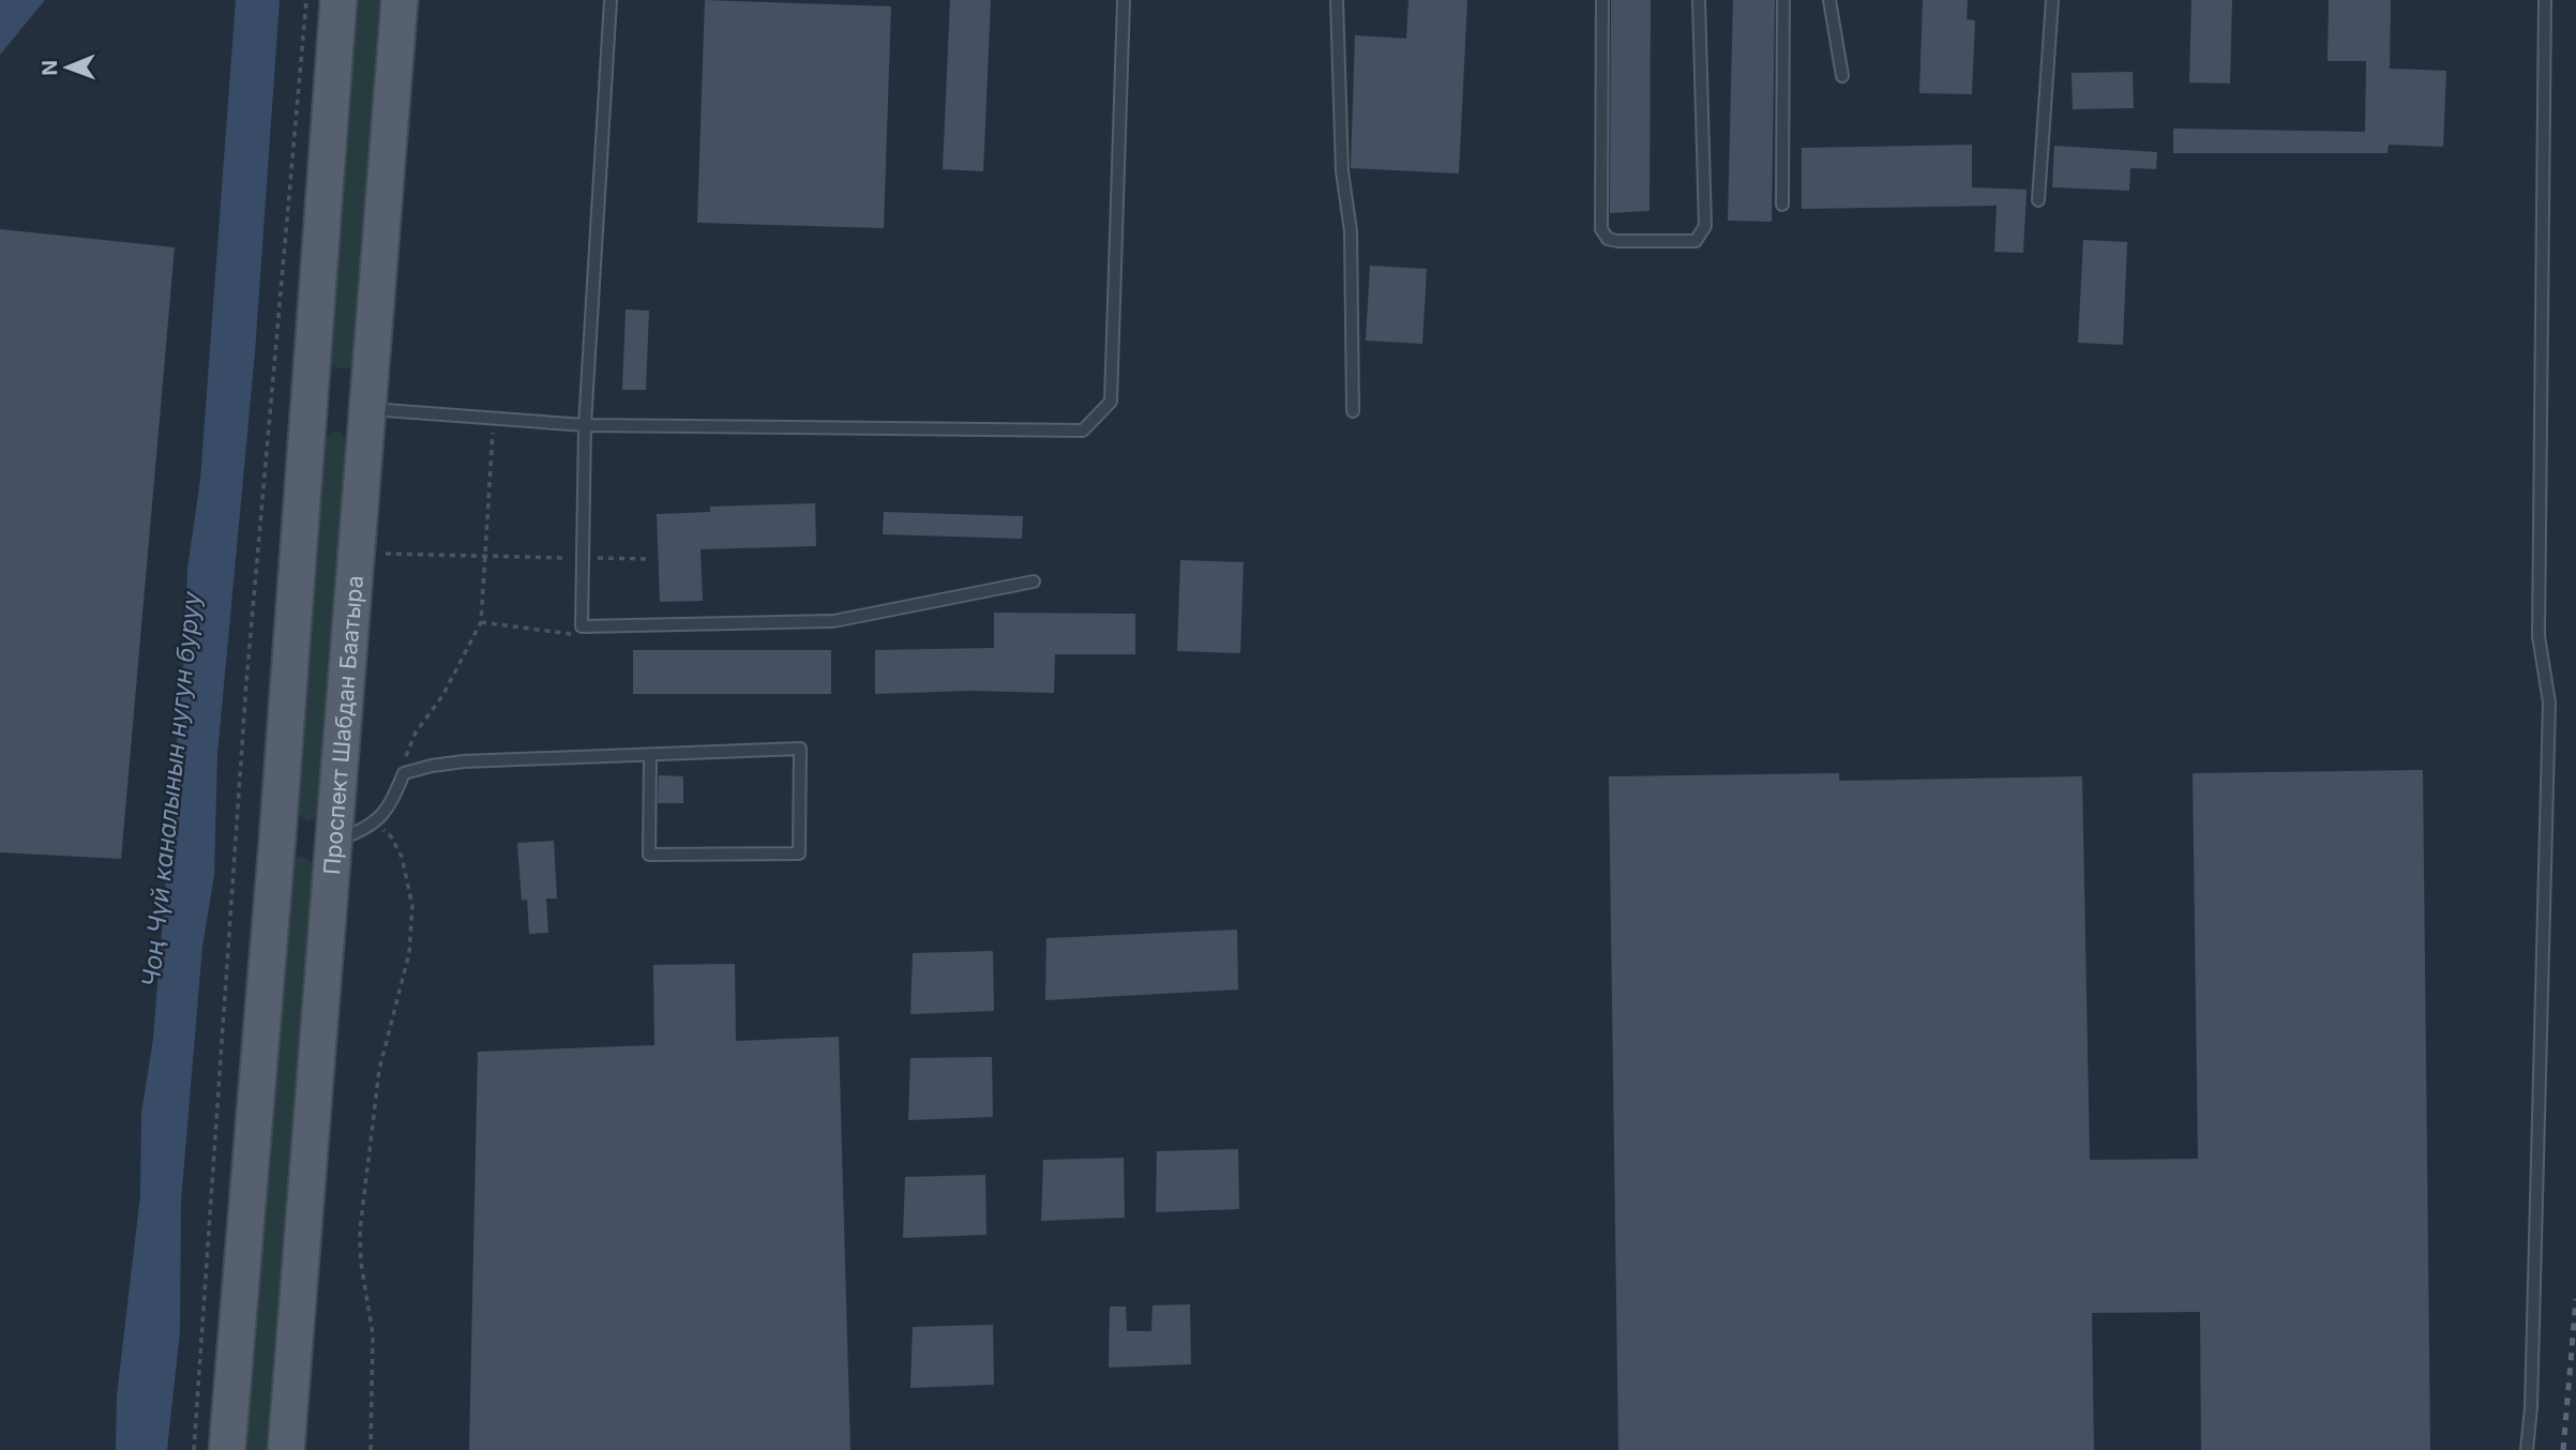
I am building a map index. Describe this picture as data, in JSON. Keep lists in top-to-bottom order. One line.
{"streets":{"main road":["Проспект Шабдан Баатыра"]},"water":["Чоң Чүй каналынын нугун буруу"],"north":"left"}
